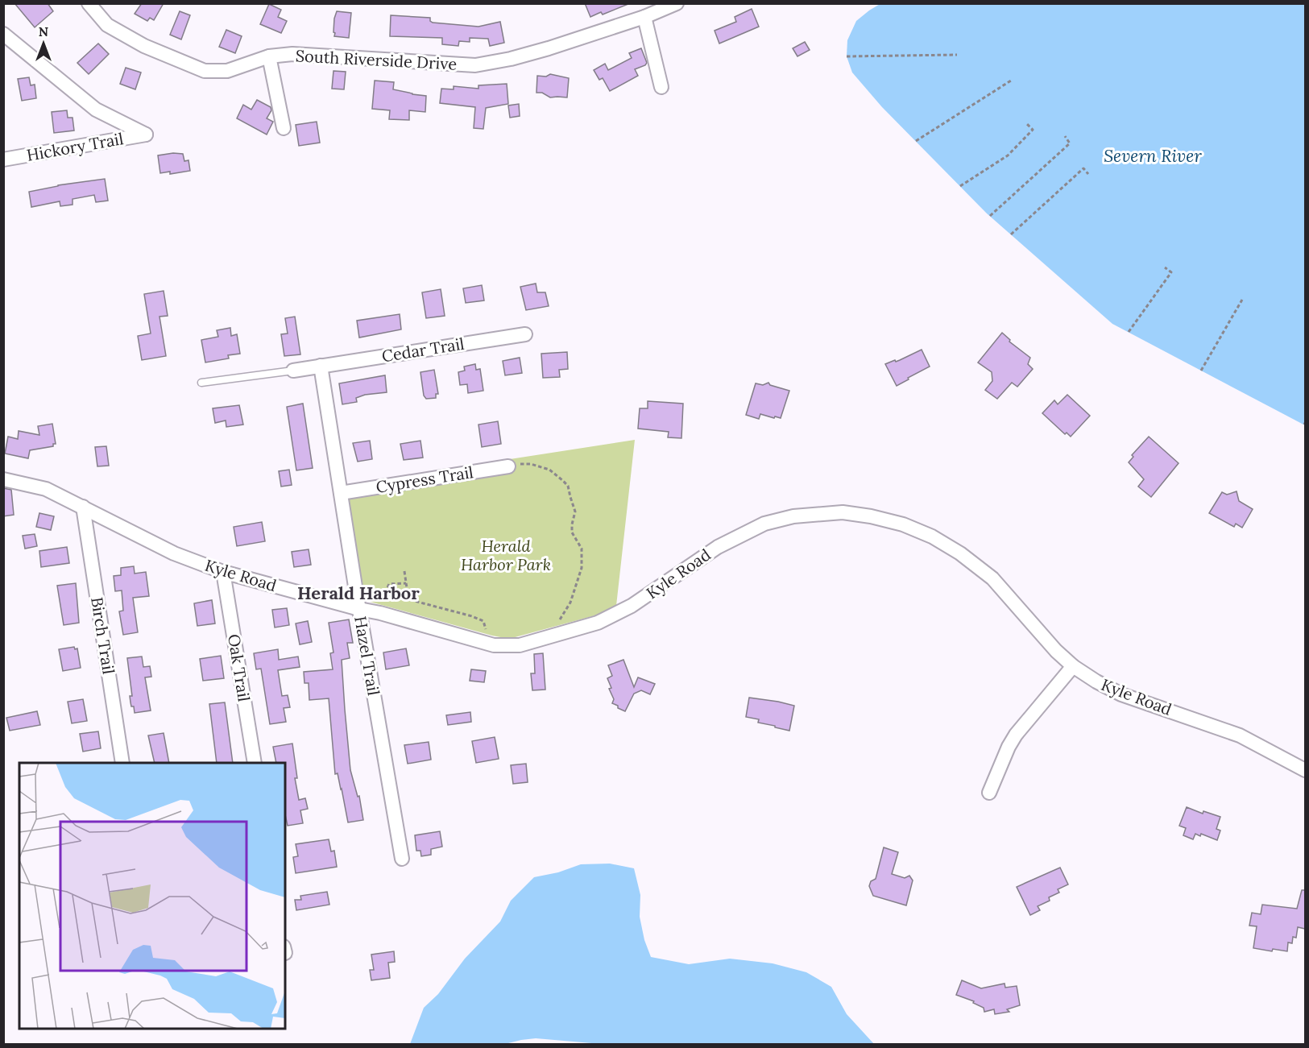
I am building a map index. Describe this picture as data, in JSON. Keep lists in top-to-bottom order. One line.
{"streets":{"street":["South Riverside Drive","Hickory Trail","Cedar Trail","Cypress Trail","Kyle Road","Birch Trail","Hazel Trail","Oak Trail"]},"crossings":[["Cedar Trail","Hazel Trail"],["Cypress Trail","Hazel Trail"],["Kyle Road","Birch Trail"],["Kyle Road","Hazel Trail"],["Kyle Road","Oak Trail"]],"districts":["Herald Harbor"],"water":["Severn River"],"parks":["Herald Harbor Park"],"north":"top"}
